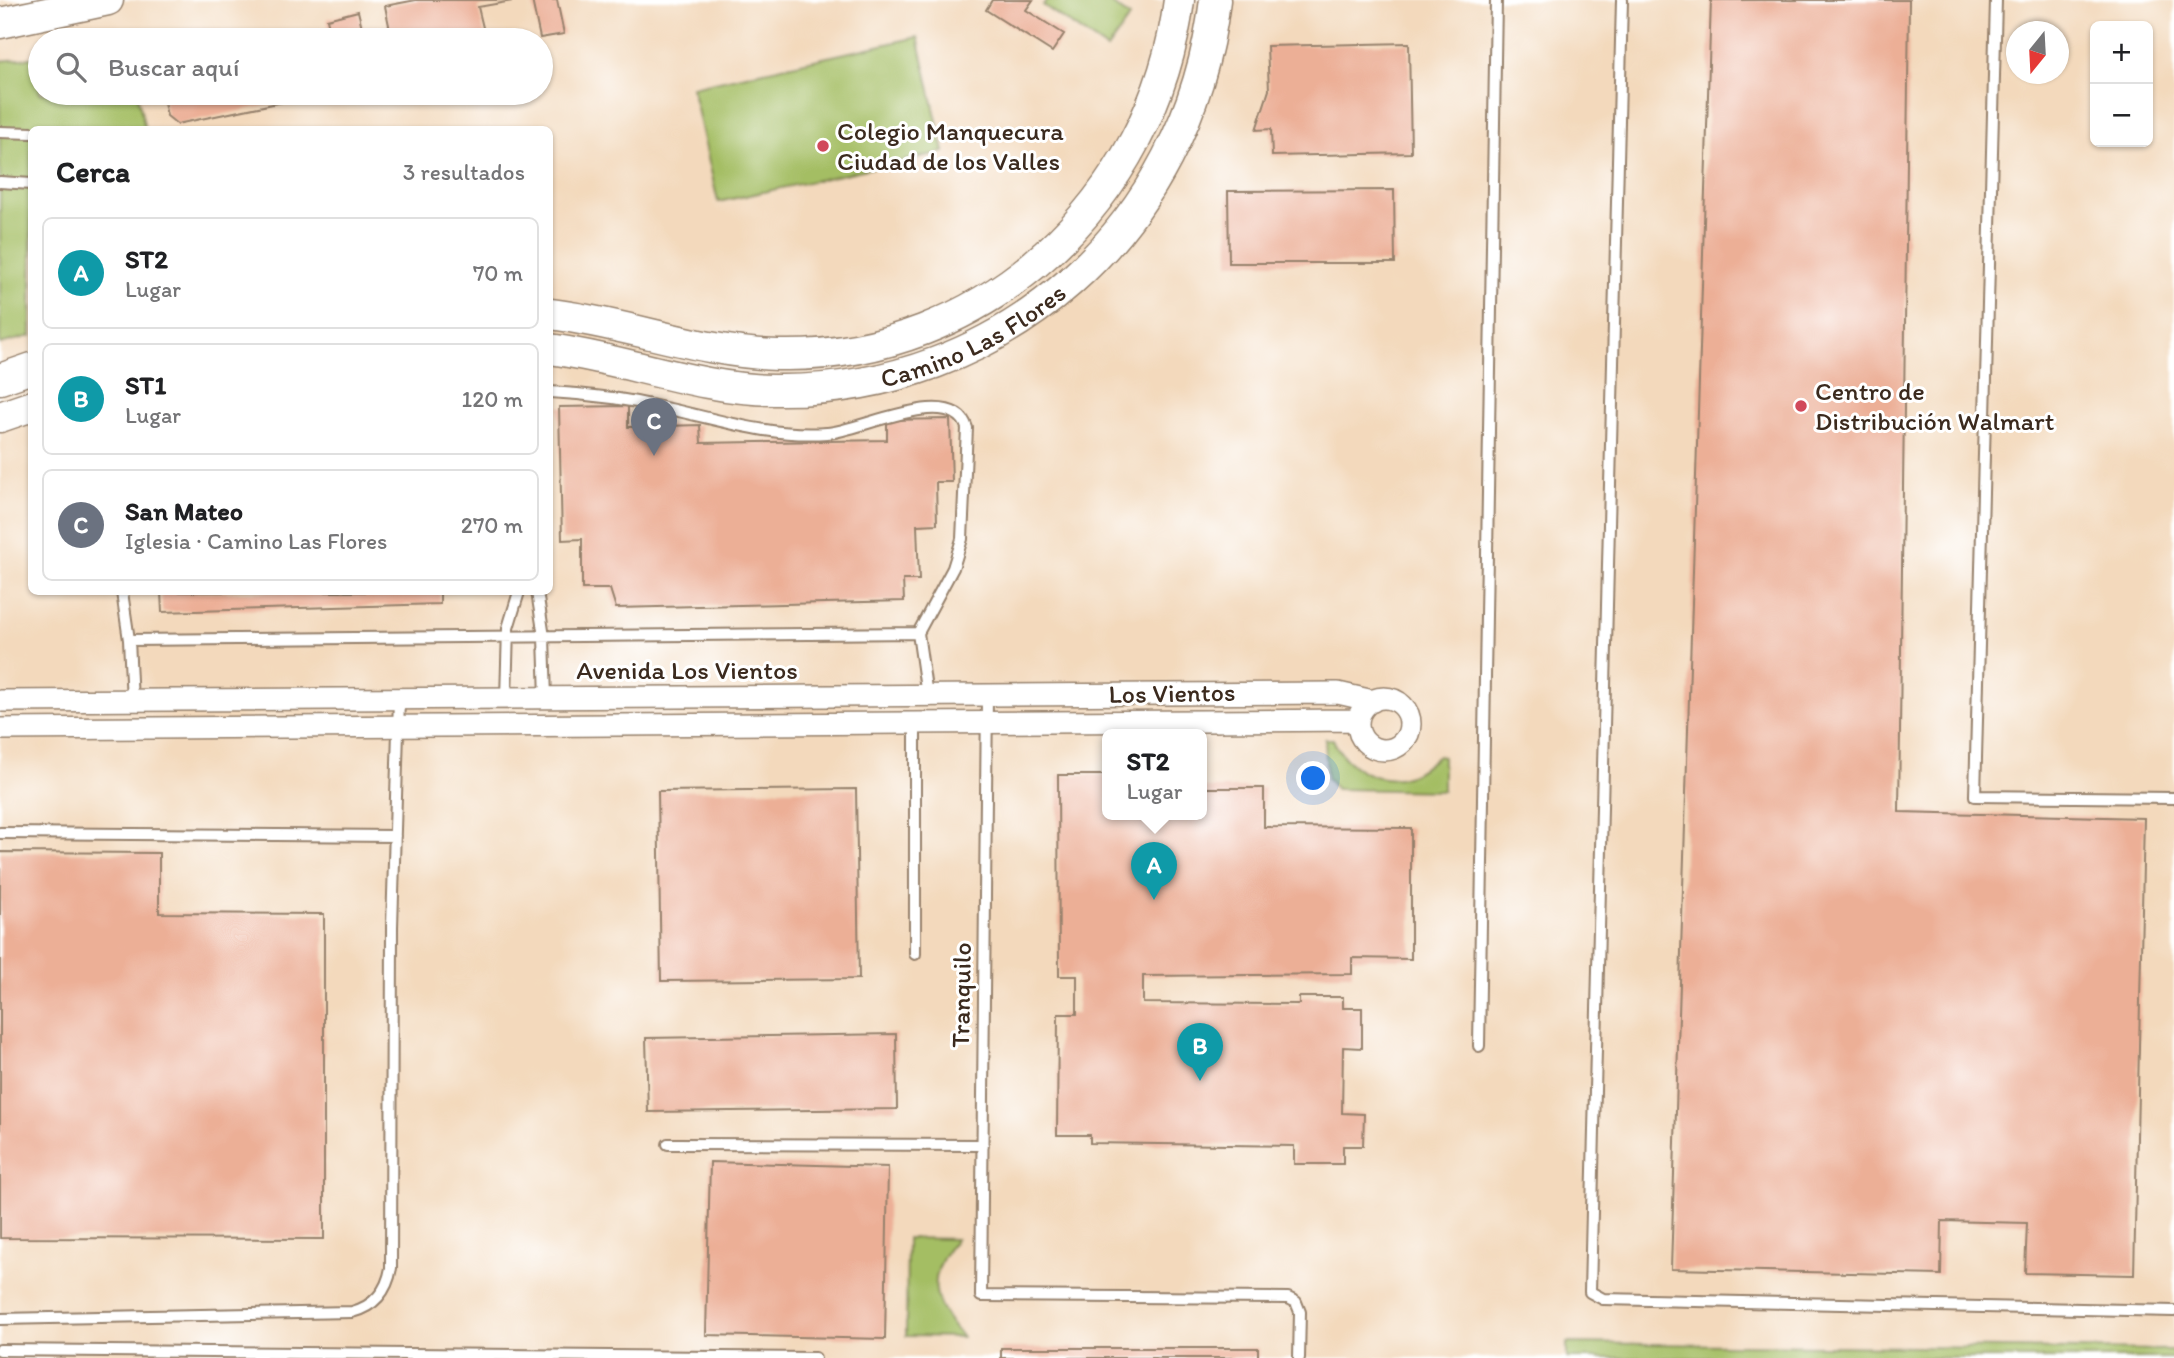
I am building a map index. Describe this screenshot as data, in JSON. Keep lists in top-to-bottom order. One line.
{"streets":{"street":["Camino Las Flores","Avenida Los Vientos","Los Vientos"],"lane":["Tranquilo"]},"crossings":[["Avenida Los Vientos","Los Vientos"],["Avenida Los Vientos","Tranquilo"],["Los Vientos","Tranquilo"]],"places":["Colegio Manquecura Ciudad de los Valles","Centro de Distribución Walmart"],"north":"bottom","page":{"map_buttons":["+","−"],"search":"Buscar aquí","heading":["Cerca","3 resultados"],"list":[{"mark":"A","name":"ST2","note":"Lugar","value":"70 m"},{"mark":"B","name":"ST1","note":"Lugar","value":"120 m"},{"mark":"C","name":"San Mateo","note":"Iglesia · Camino Las Flores","value":"270 m"}],"pins":["C","A","B"],"popup":["ST2","Lugar"]}}
